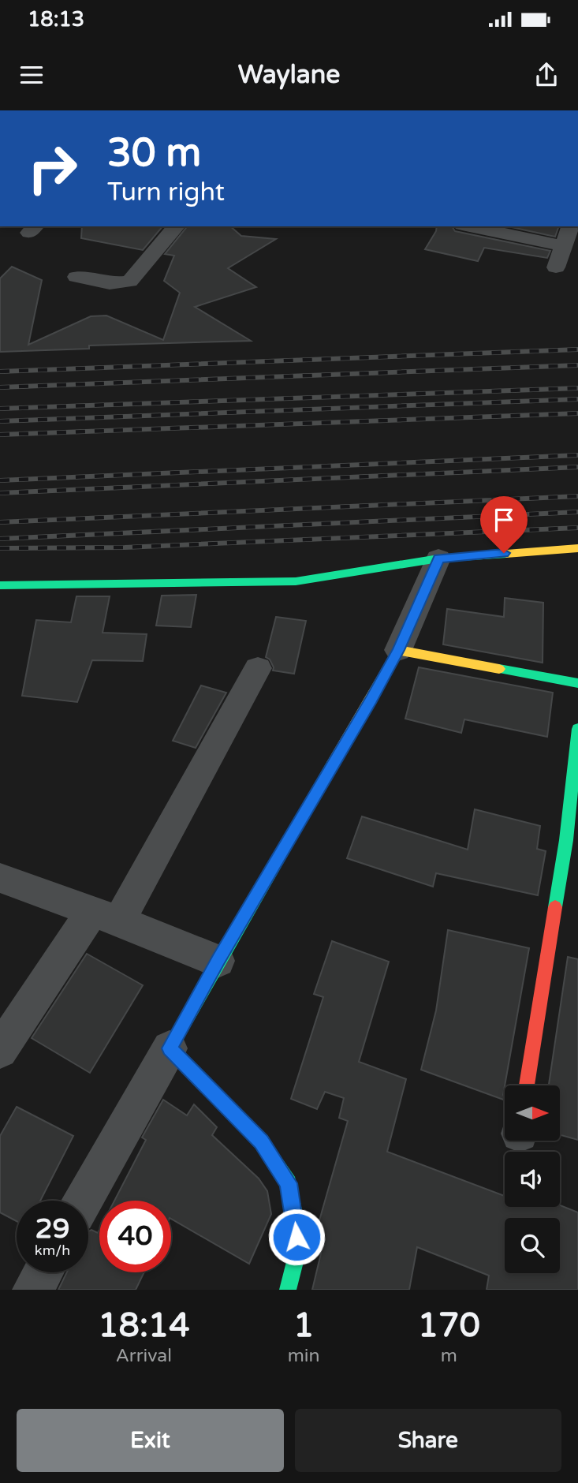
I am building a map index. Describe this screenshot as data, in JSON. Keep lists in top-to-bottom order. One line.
{"north":"right","page":{"status":"18:13","header":"Waylane","turn":["30 m","Turn right"],"speed":"29 km/h","limit":"40","eta":["18:14","Arrival","1","min","170","m"],"buttons":["Exit","Share"]}}
